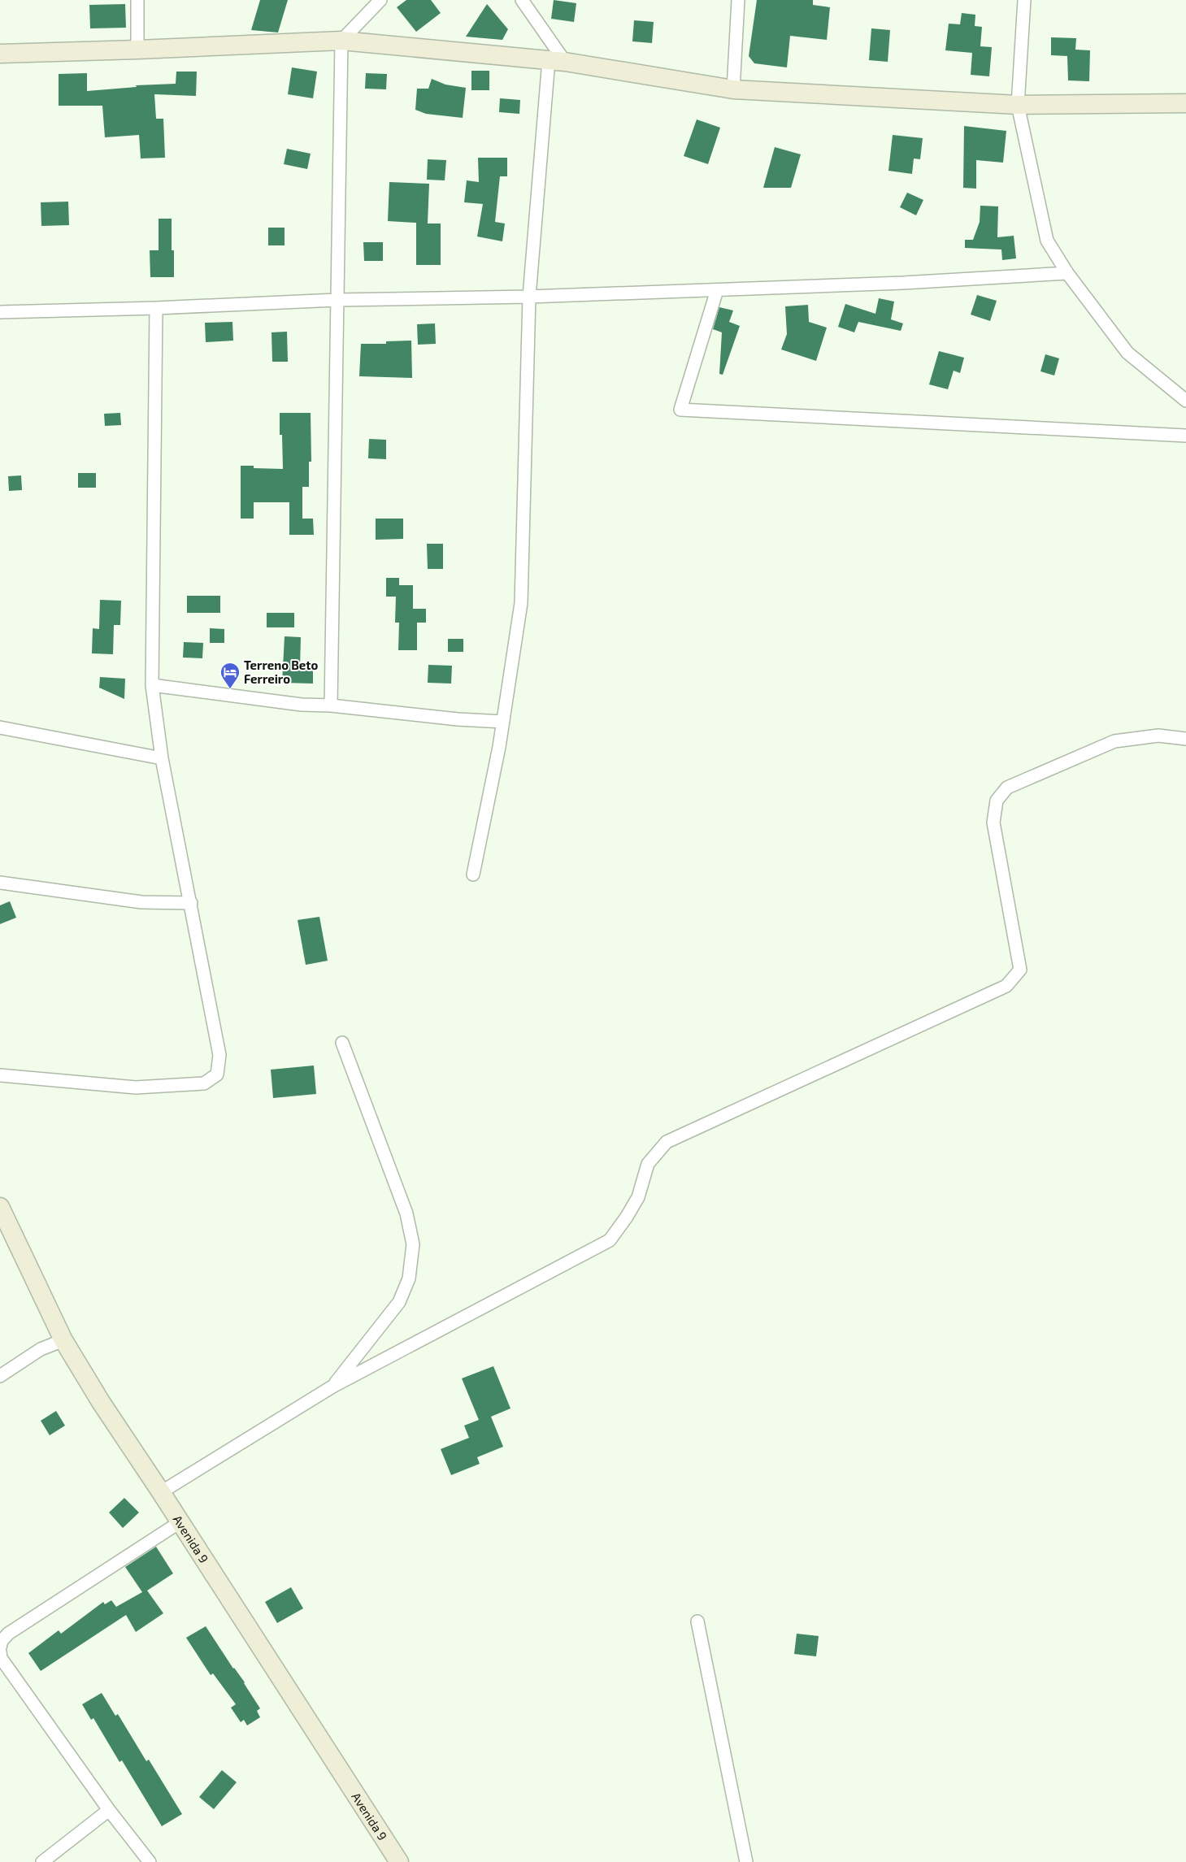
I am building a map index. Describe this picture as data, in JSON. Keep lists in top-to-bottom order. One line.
{"streets":{"street":["Avenida 9"]},"places":{"hotel":["Terreno Beto Ferreiro"]}}
